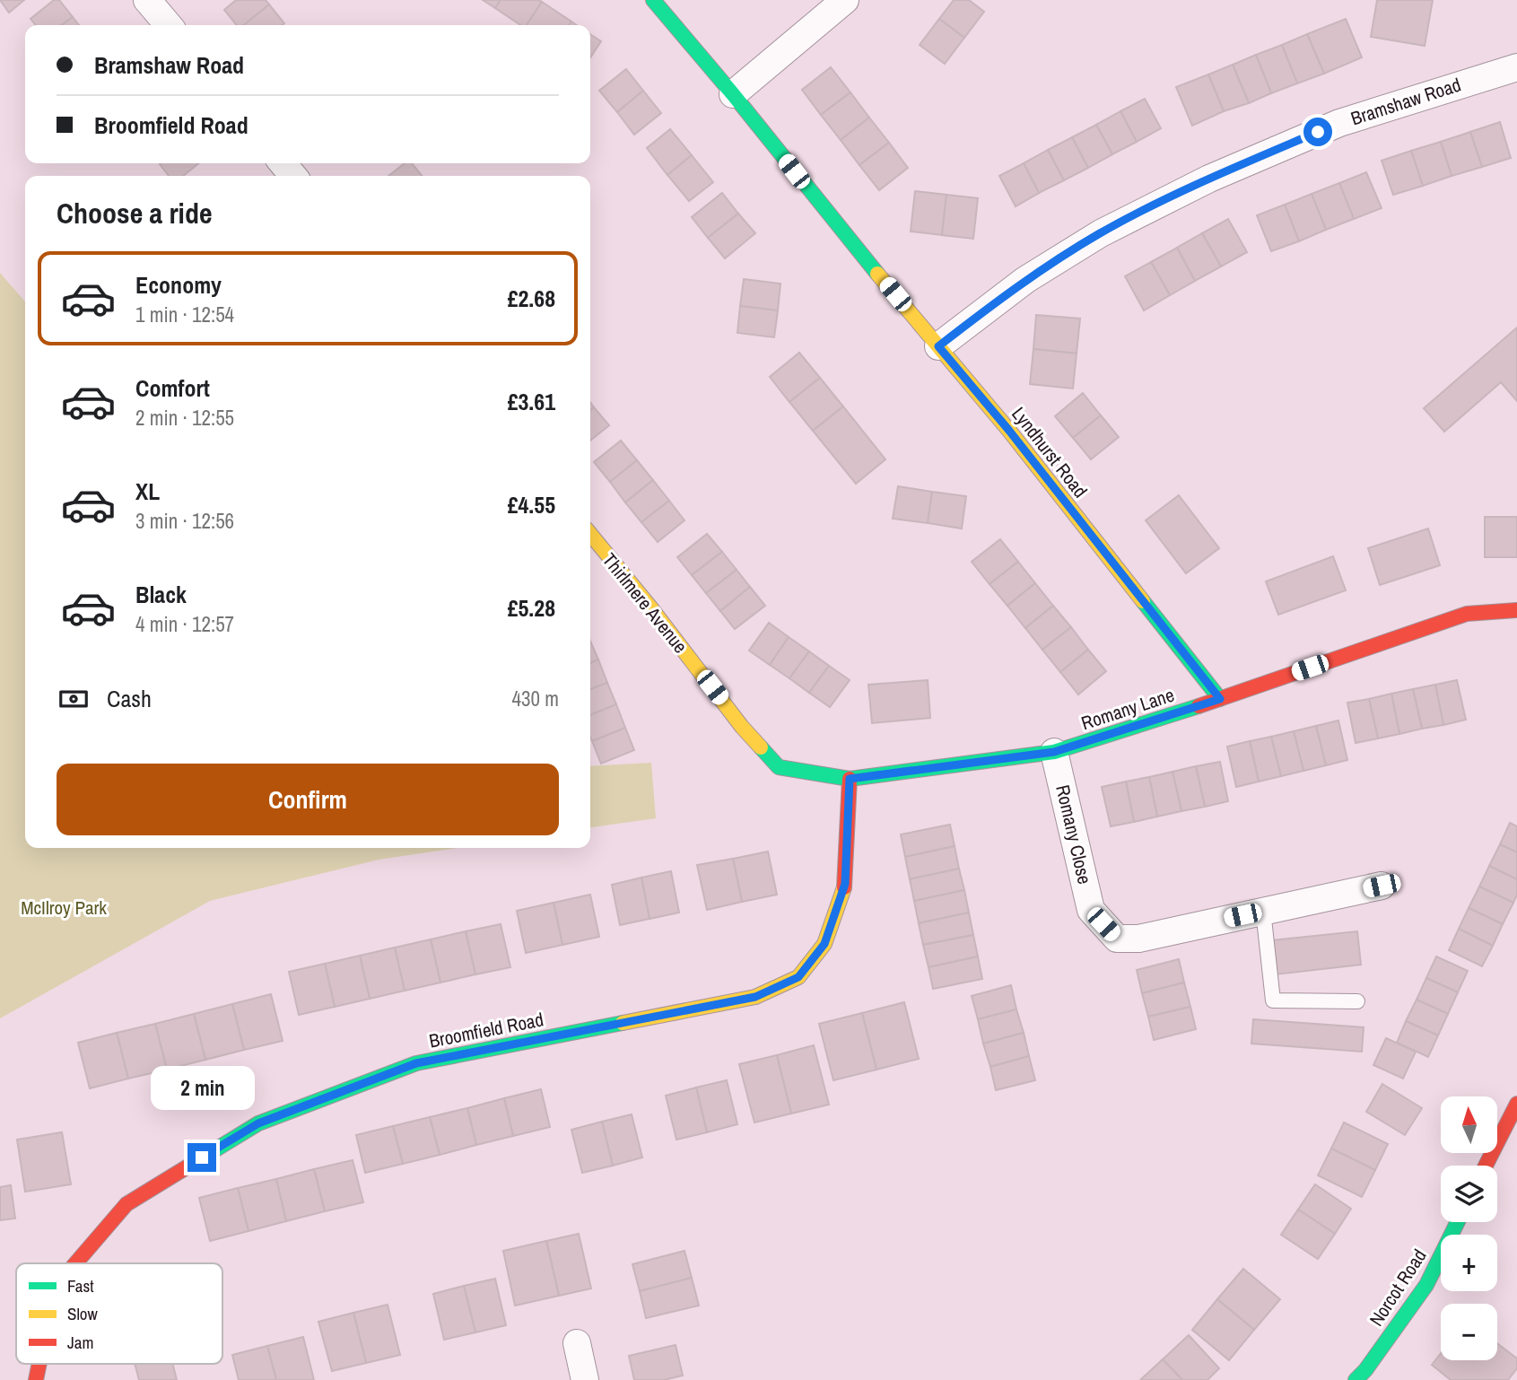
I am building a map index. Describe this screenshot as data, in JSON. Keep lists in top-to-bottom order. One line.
{"streets":{"street":["Bramshaw Road","Lyndhurst Road","Thirlmere Avenue","Romany Lane","Romany Close","Broomfield Road","Norcot Road"]},"crossings":[["Bramshaw Road","Lyndhurst Road"],["Lyndhurst Road","Romany Lane"],["Thirlmere Avenue","Romany Lane"],["Thirlmere Avenue","Broomfield Road"],["Romany Lane","Romany Close"],["Romany Lane","Broomfield Road"]],"parks":["McIlroy Park"],"legend":["Fast","Slow","Jam"],"north":"top","page":{"banner":["Bramshaw Road","Broomfield Road"],"heading":"Choose a ride","list":[{"name":"Economy","note":"1 min · 12:54","value":"£2.68"},{"name":"Comfort","note":"2 min · 12:55","value":"£3.61"},{"name":"XL","note":"3 min · 12:56","value":"£4.55"},{"name":"Black","note":"4 min · 12:57","value":"£5.28"}],"pay":["Cash","430 m"],"buttons":"Confirm","bubble":"2 min","map_buttons":["+","−"]}}
